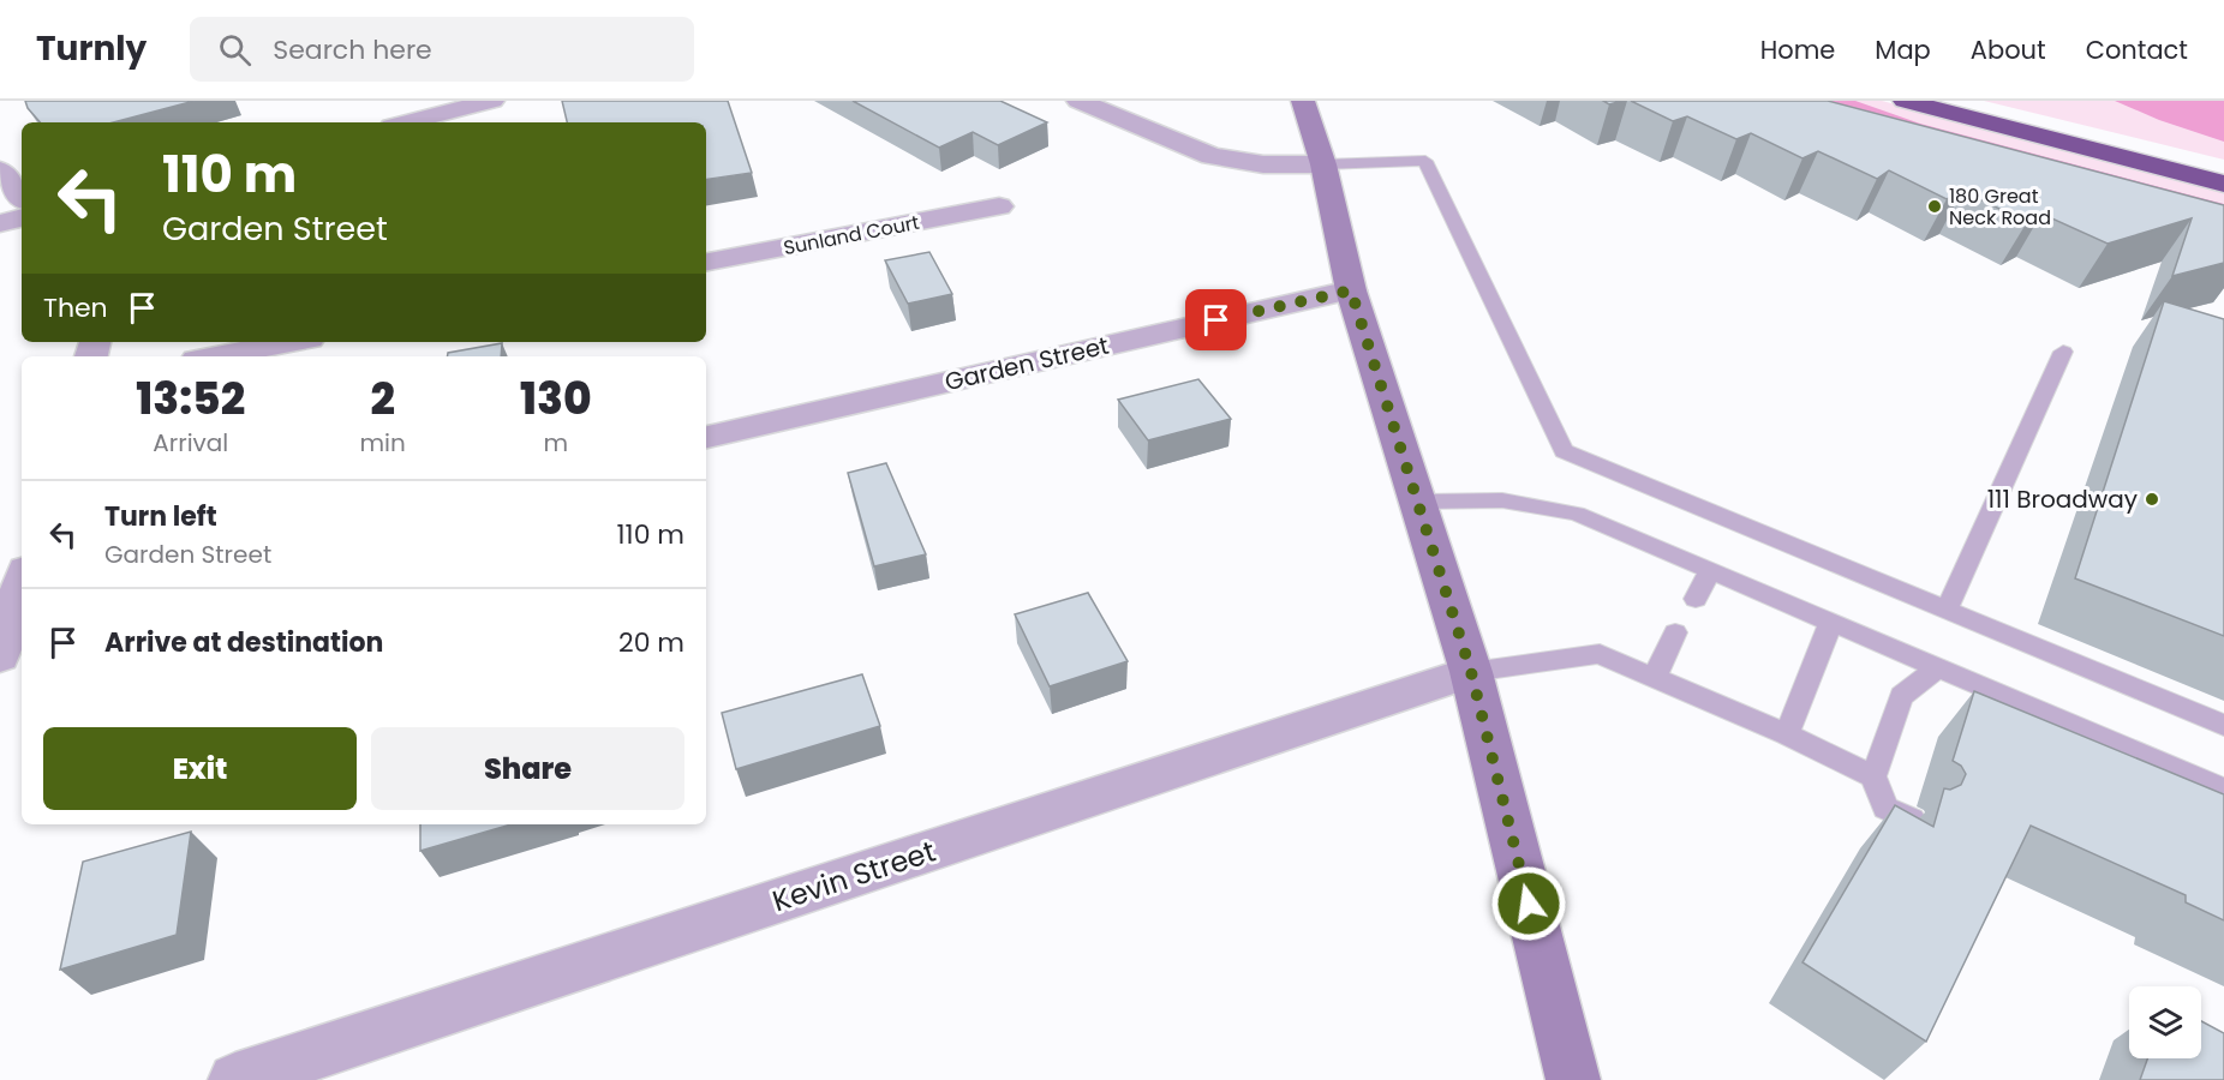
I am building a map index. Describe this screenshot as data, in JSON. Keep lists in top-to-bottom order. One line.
{"streets":{"street":["Sunland Court","Garden Street","Kevin Street"]},"places":["180 Great Neck Road","111 Broadway"],"page":{"header":"Turnly","search":"Search here","nav":["Home","Map","About","Contact"],"turn":["110 m","Garden Street"],"then":"Then","eta":["13:52","Arrival","2","min","130","m"],"list":[{"name":"Turn left","note":"Garden Street","value":"110 m"},{"name":"Arrive at destination","value":"20 m"}],"buttons":["Exit","Share"]}}
